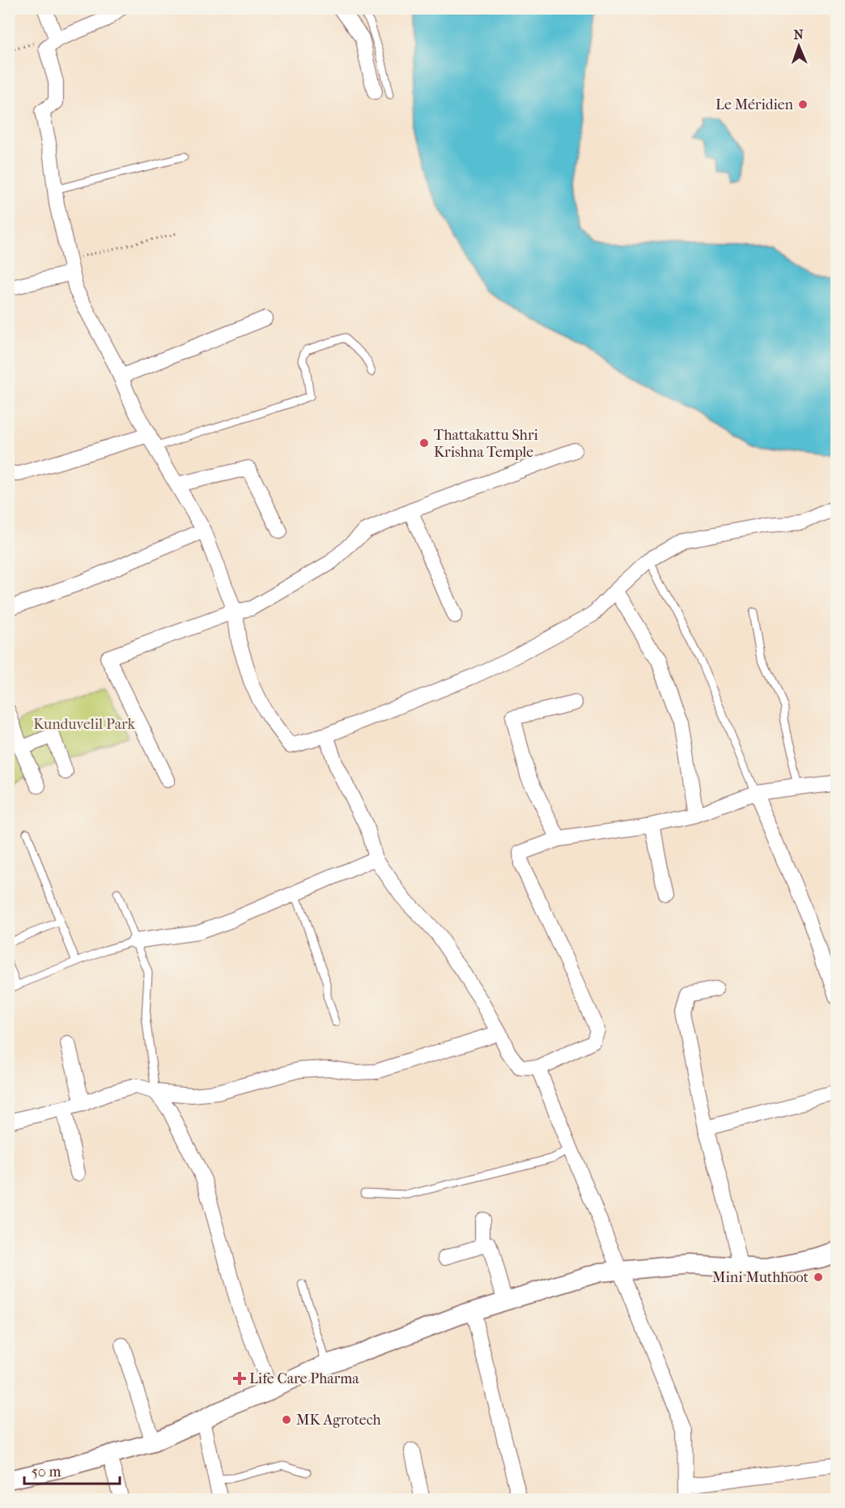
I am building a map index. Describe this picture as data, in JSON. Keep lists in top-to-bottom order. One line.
{"parks":["Kunduvelil Park"],"places":{"other":["Le Méridien","Thattakattu Shri Krishna Temple","Mini Muthhoot","MK Agrotech"],"health":["Life Care Pharma"]},"scale_bar":"50 m","north":"top"}
